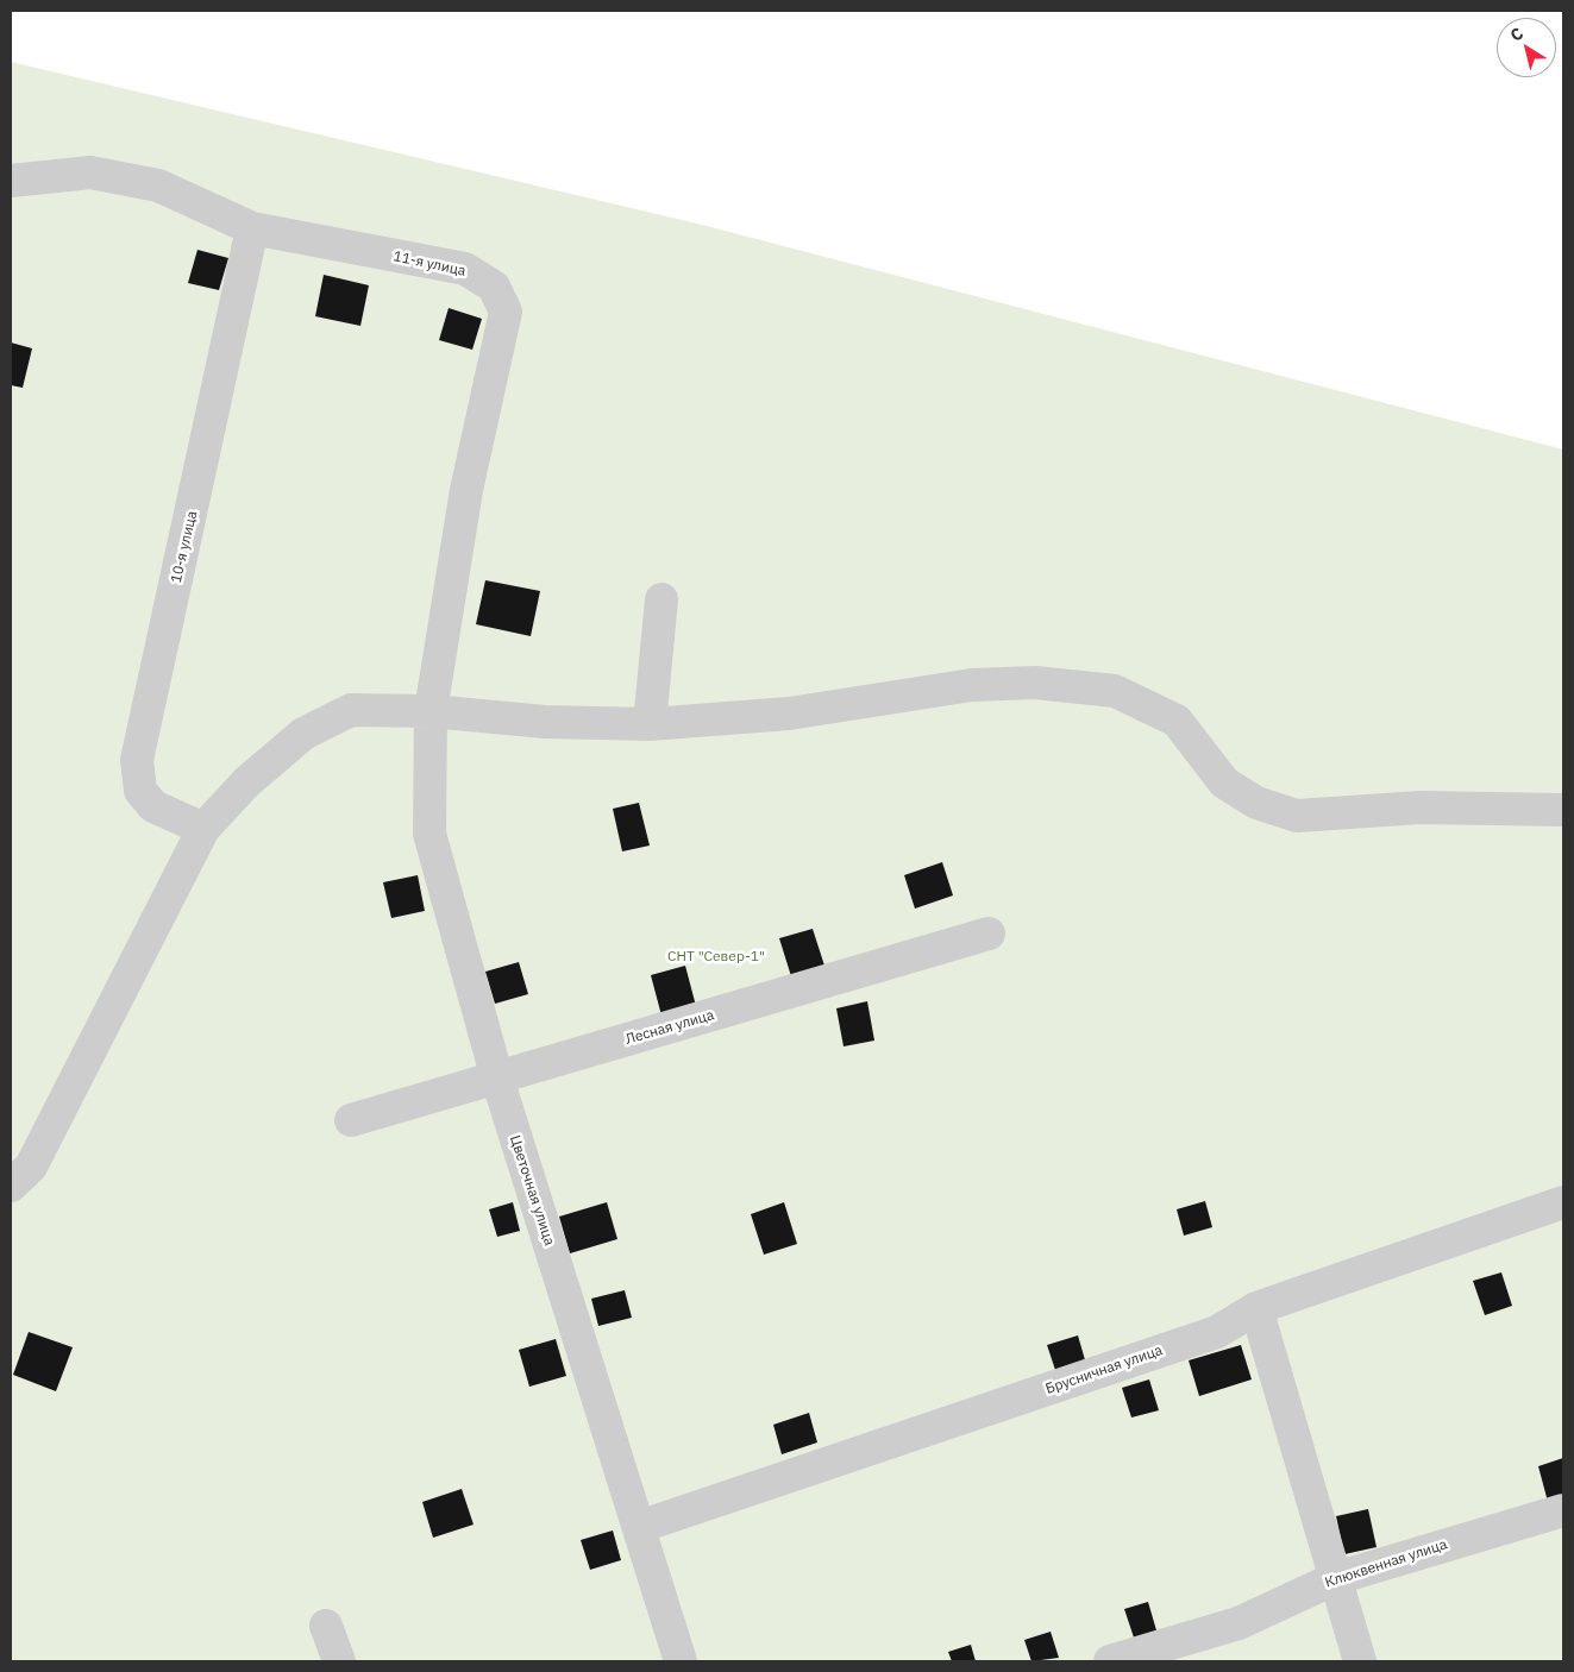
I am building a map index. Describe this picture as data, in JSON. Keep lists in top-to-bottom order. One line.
{"streets":{"street":["11-я улица","10-я улица","Лесная улица","Цветочная улица","Брусничная улица","Клюквенная улица"]},"crossings":[["11-я улица","10-я улица"],["11-я улица","Цветочная улица"],["Лесная улица","Цветочная улица"],["Цветочная улица","Брусничная улица"]],"parks":["СНТ \"Север-1\""],"north":"top left"}
